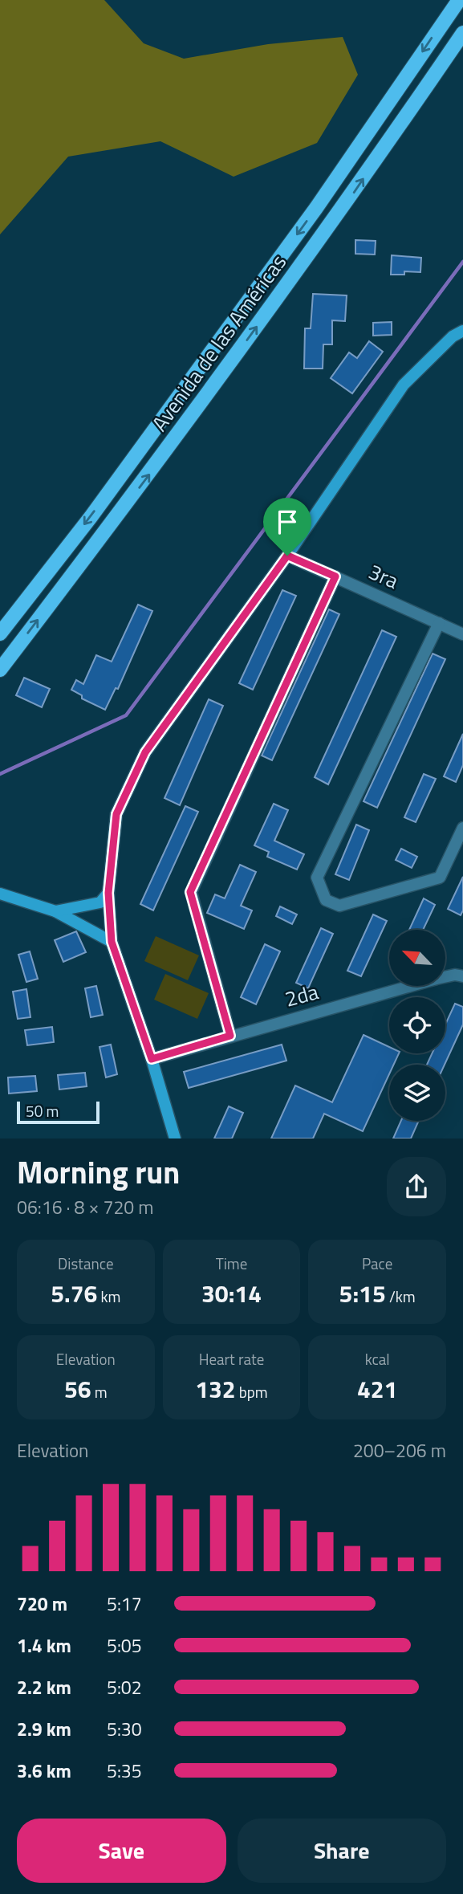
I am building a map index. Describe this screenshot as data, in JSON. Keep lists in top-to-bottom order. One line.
{"streets":{"main road":["Avenida de las Américas"],"street":["3ra","2da"]},"scale_bar":"50 m","north":"top left","page":{"scale":"50 m","heading":["Morning run","06:16 · 8 × 720 m"],"stats":[["Distance","5.76 km"],["Time","30:14"],["Pace","5:15 /km"],["Elevation","56 m"],["Heart rate","132 bpm"],["kcal","421"]],"chart":["Elevation","200–206 m"],"list":[{"name":"720 m","note":"5:17"},{"name":"1.4 km","note":"5:05"},{"name":"2.2 km","note":"5:02"},{"name":"2.9 km","note":"5:30"},{"name":"3.6 km","note":"5:35"}],"buttons":["Save","Share"]}}
